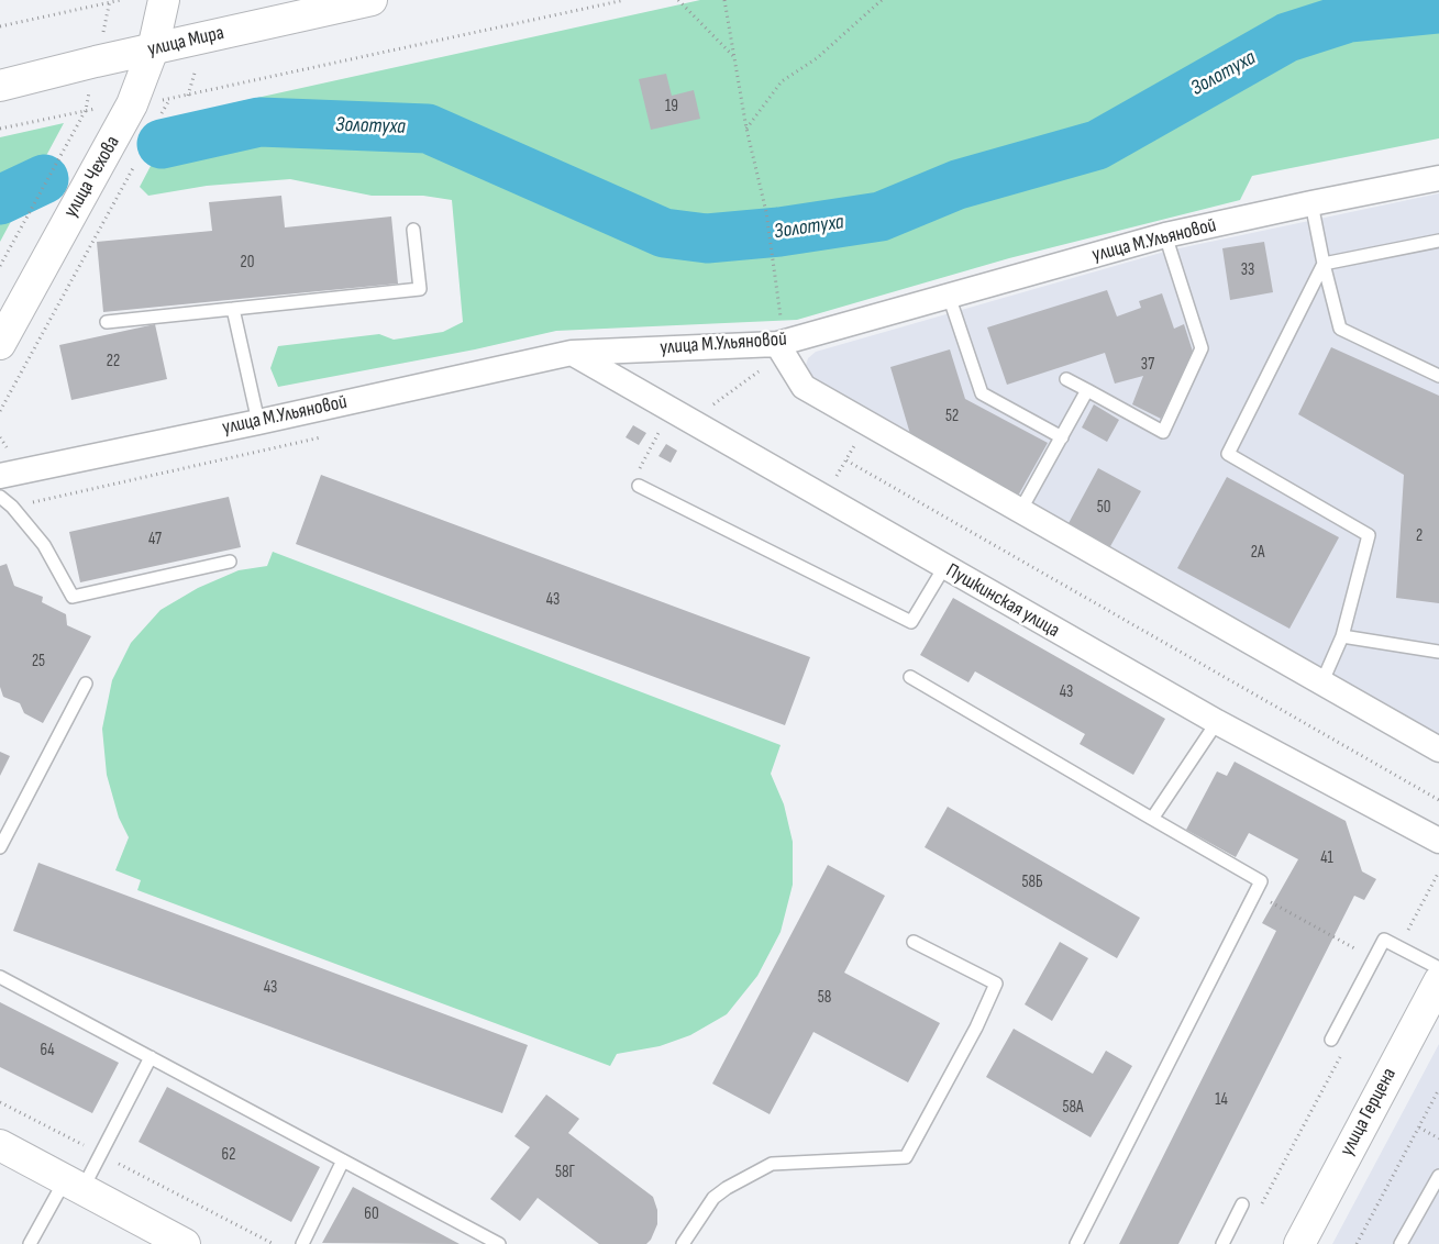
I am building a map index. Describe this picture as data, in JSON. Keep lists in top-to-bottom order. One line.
{"streets":{"main road":["улица Мира","улица Чехова","улица Герцена"],"street":["улица М.Ульяновой","Пушкинская улица"]},"crossings":[["улица Мира","улица Чехова"],["улица М.Ульяновой","Пушкинская улица"]],"water":["Золотуха"],"house_numbers":["19","20","33","22","37","52","50","2","47","2А","43","25","43","41","58Б","43","58","64","14","58А","62","58Г","60"]}
